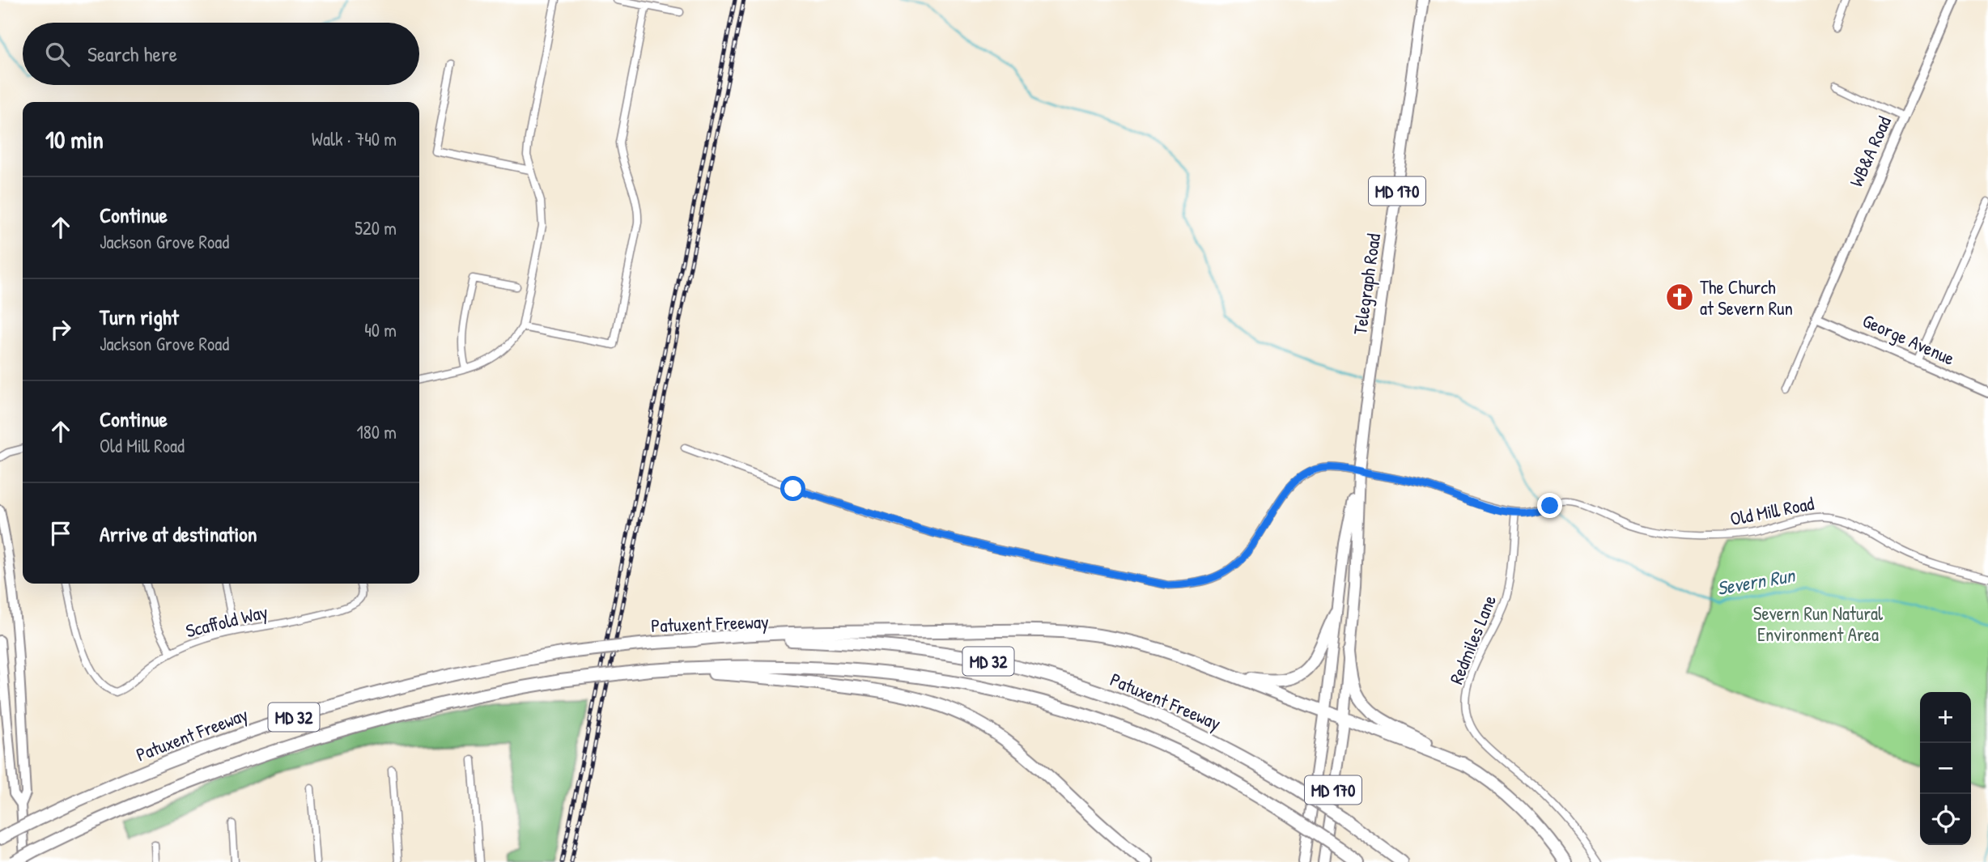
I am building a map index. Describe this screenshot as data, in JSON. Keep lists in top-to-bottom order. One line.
{"streets":{"highway":["Patuxent Freeway","MD 32"],"main road":["MD 170","Telegraph Road"],"street":["WB&A Road","George Avenue","Old Mill Road","Scaffold Way","Redmiles Lane"]},"crossings":[["WB&A Road","George Avenue"],["Telegraph Road","Old Mill Road"],["Old Mill Road","Redmiles Lane"]],"water":["Severn Run"],"parks":["Severn Run Natural Environment Area"],"places":{"church":["The Church at Severn Run"]},"page":{"search":"Search here","heading":["10 min","Walk · 740 m"],"list":[["Continue","Jackson Grove Road","520 m"],["Turn right","Jackson Grove Road","40 m"],["Continue","Old Mill Road","180 m"],"Arrive at destination"],"map_buttons":["+","−"]}}
